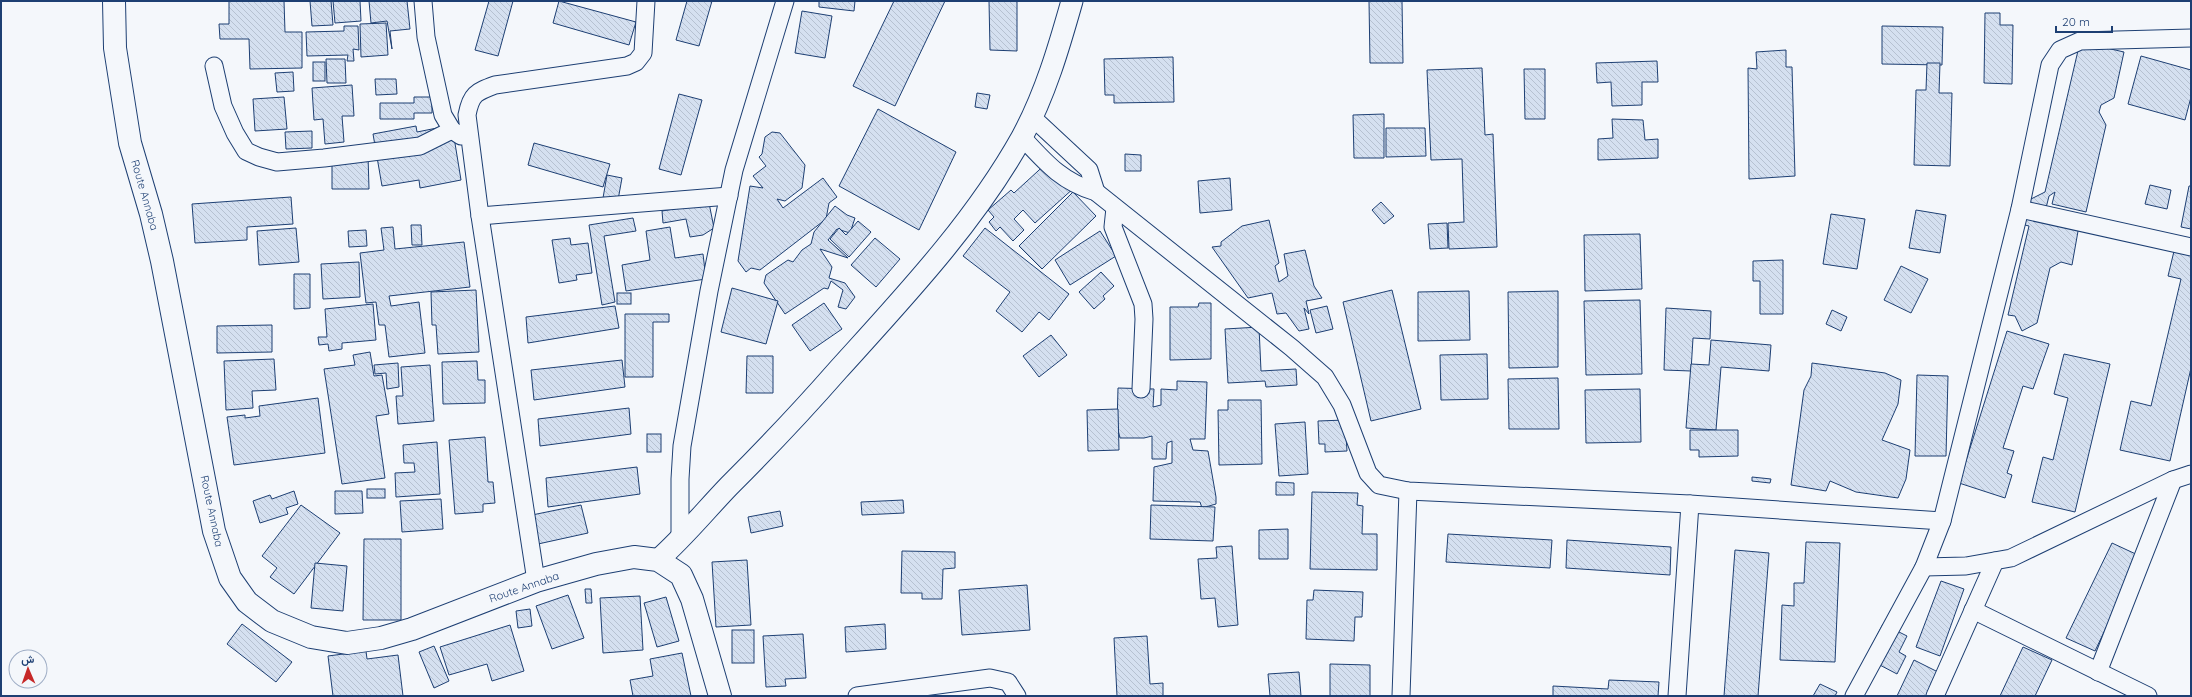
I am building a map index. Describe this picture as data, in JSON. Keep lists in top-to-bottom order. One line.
{"streets":{"main road":["Route Annaba"]},"scale_bar":"20 m","north":"top"}
